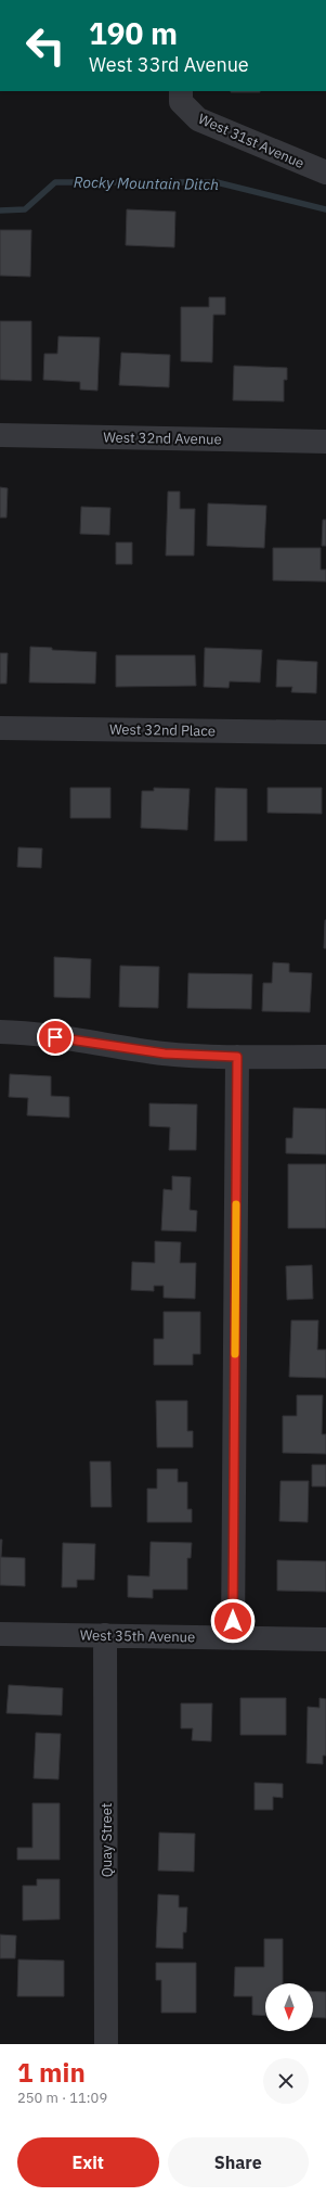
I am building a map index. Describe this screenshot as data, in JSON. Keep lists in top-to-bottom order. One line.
{"streets":{"street":["West 31st Avenue","West 32nd Avenue","West 32nd Place","West 35th Avenue","Quay Street"]},"crossings":[["West 35th Avenue","Quay Street"]],"water":["Rocky Mountain Ditch"],"north":"bottom","page":{"turn":["190 m","West 33rd Avenue"],"heading":["1 min","250 m · 11:09"],"buttons":["Exit","Share"]}}
